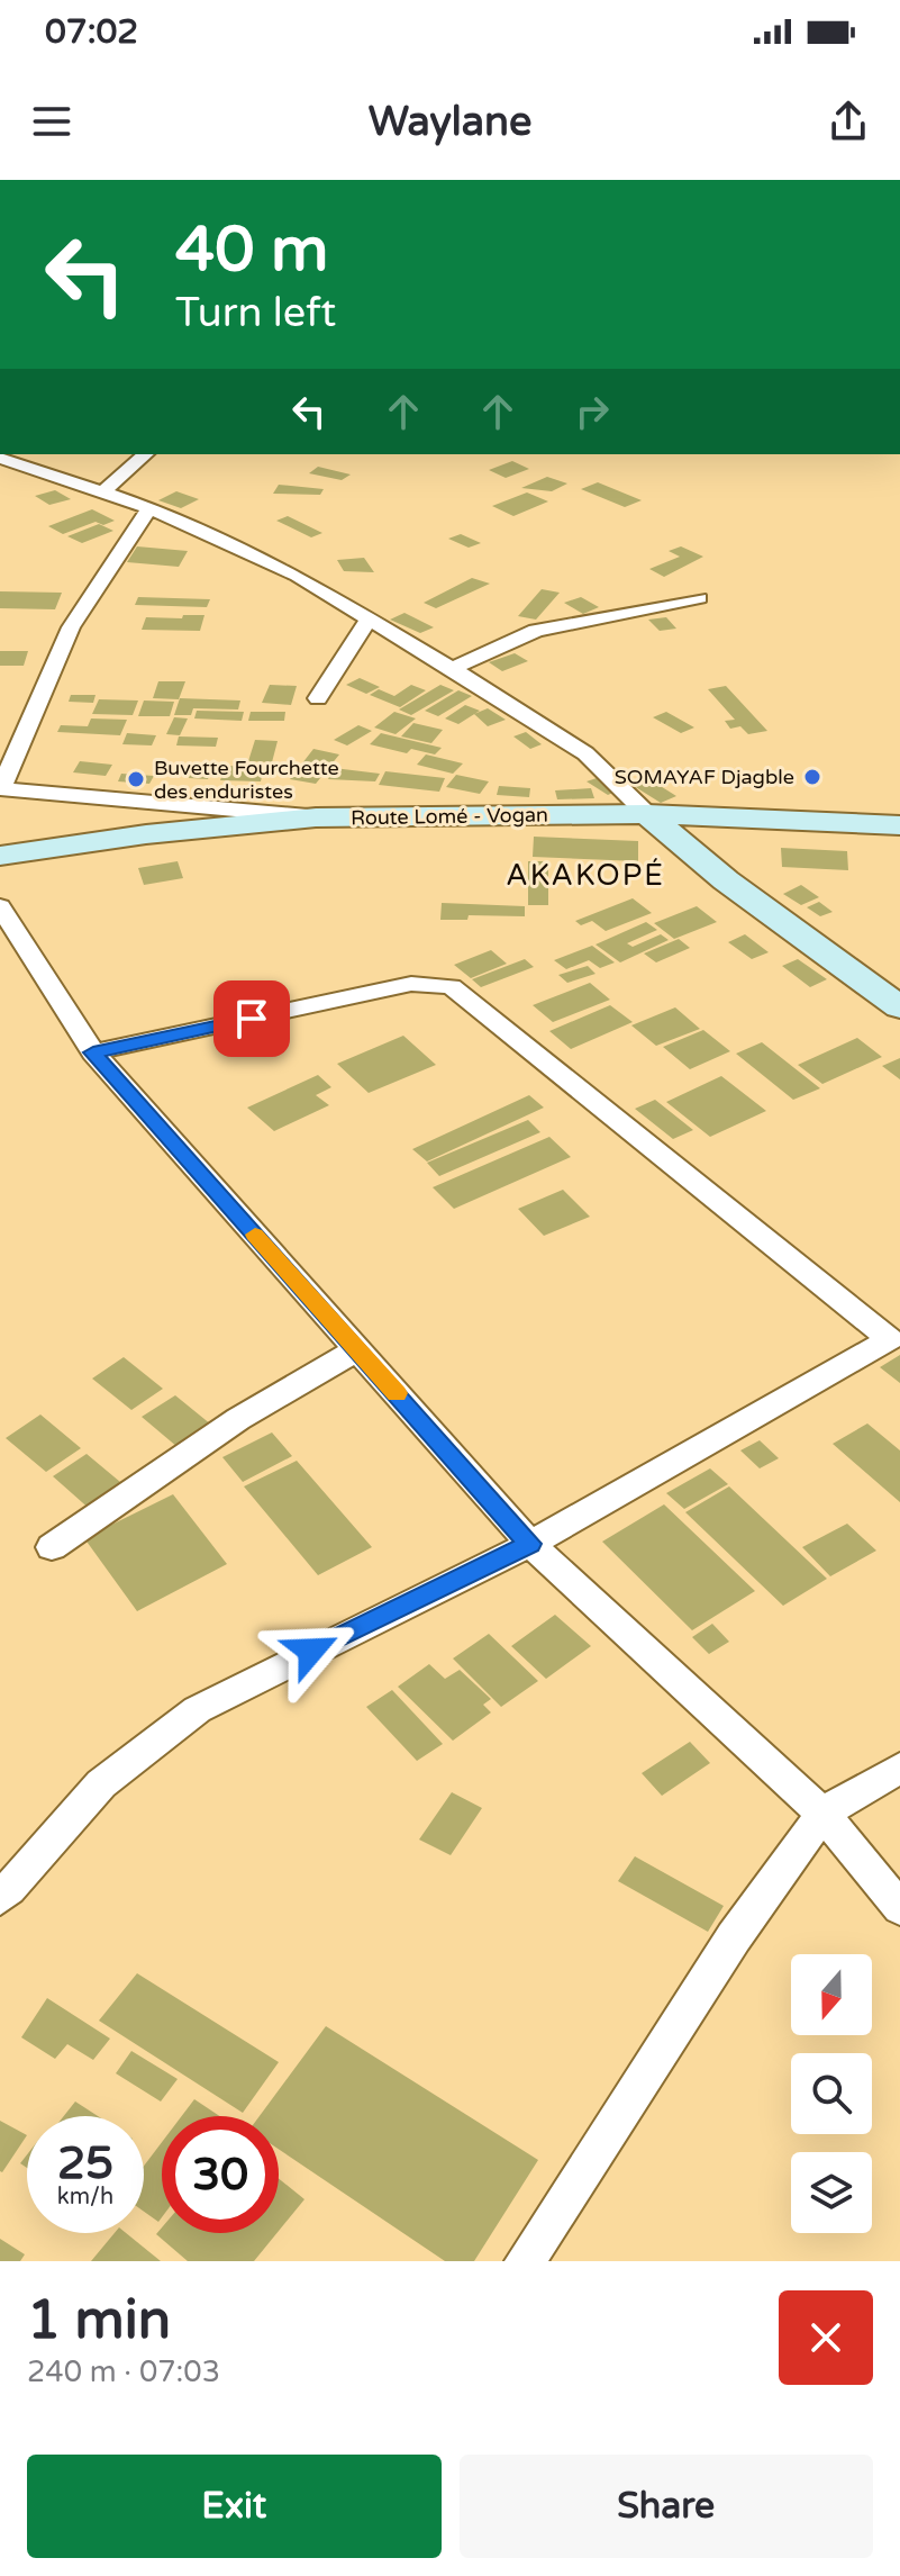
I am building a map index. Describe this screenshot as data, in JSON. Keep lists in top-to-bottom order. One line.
{"streets":{"main road":["Route Lomé - Vogan"]},"districts":["AKAKOPÉ"],"places":["SOMAYAF Djagble","Buvette Fourchette des enduristes"],"north":"bottom","page":{"status":"07:02","header":"Waylane","turn":["40 m","Turn left"],"speed":"25 km/h","limit":"30","heading":["1 min","240 m · 07:03"],"buttons":["Exit","Share"]}}
